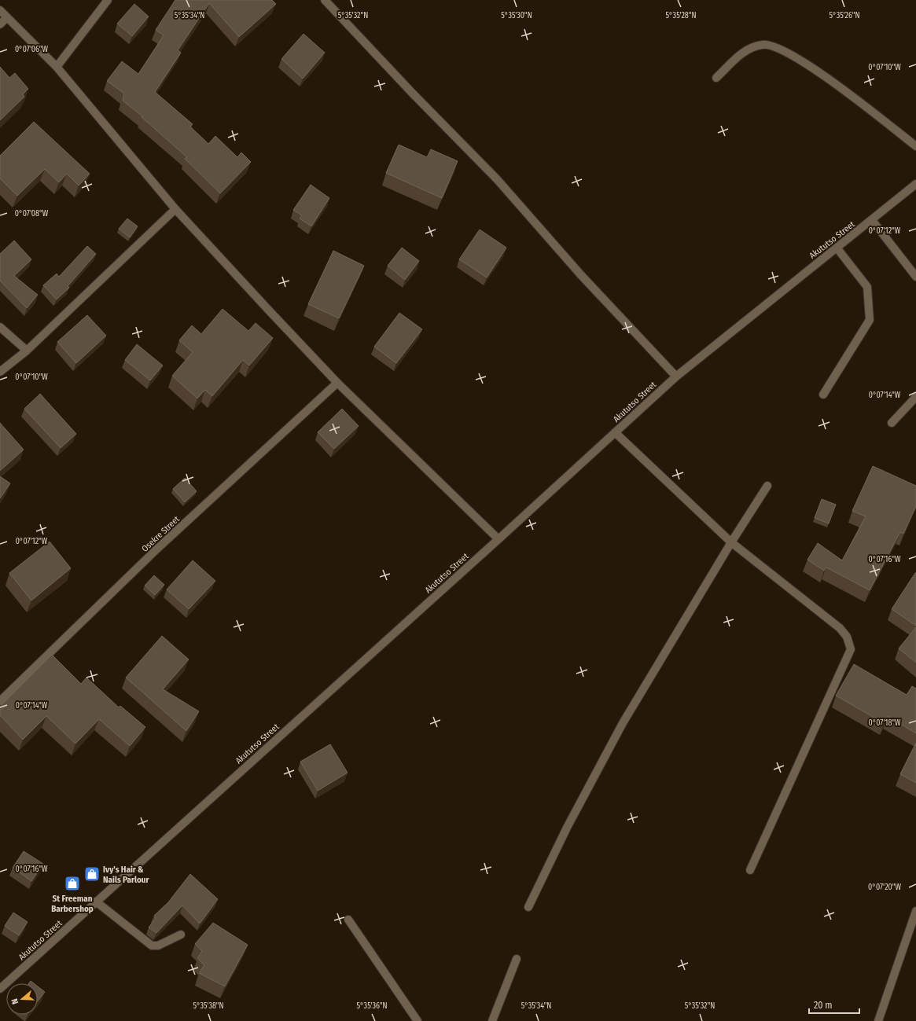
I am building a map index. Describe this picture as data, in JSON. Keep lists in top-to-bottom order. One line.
{"streets":{"street":["Akututso Street","Osekre Street"]},"places":{"shop":["Ivy's Hair & Nails Parlour","St Freeman Barbershop"]},"scale_bar":"20 m","north":"left","coordinates":["5°35'28\"N","5°35'34\"N","5°35'32\"N","5°35'30\"N","5°35'26\"N","0°07'06\"W","0°07'10\"W","0°07'08\"W","0°07'12\"W","0°07'14\"W","0°07'16\"W","0°07'18\"W","0°07'20\"W","5°35'38\"N","5°35'36\"N"]}
